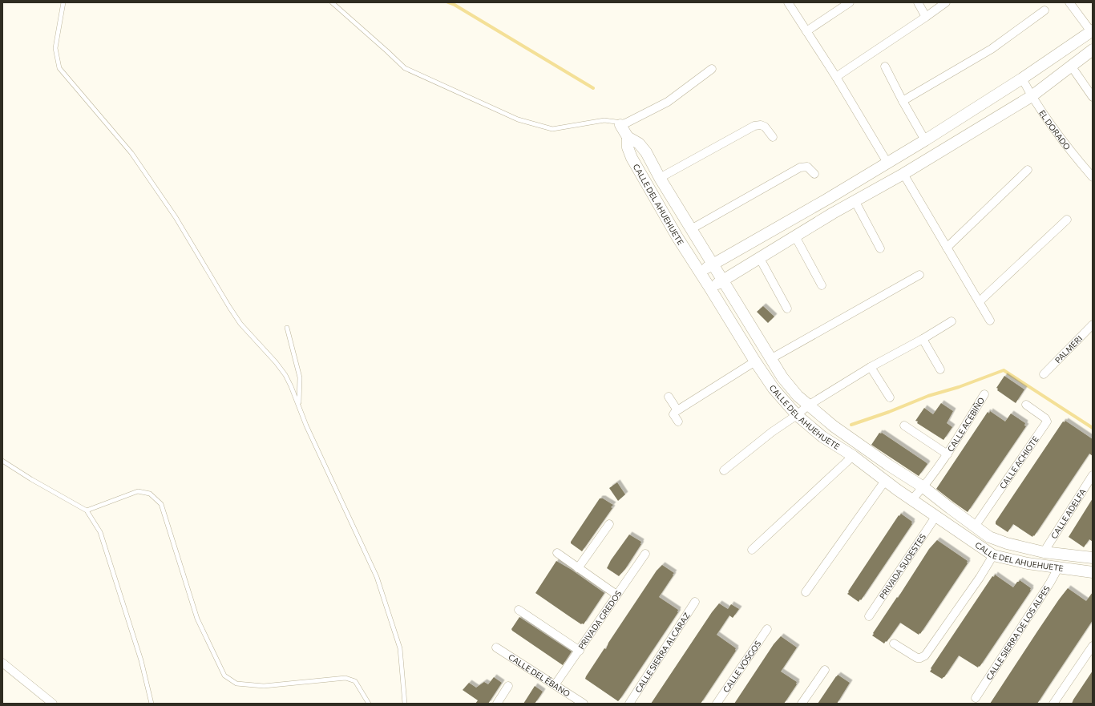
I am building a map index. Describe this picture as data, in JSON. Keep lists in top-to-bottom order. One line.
{"streets":{"street":["EL DORADO","CALLE DEL AHUEHUETE","PALMERI","CALLE ACEBIÑO","CALLE ACHIOTE","CALLE ADELFA","PRIVADA SUDESTES","PRIVADA GREDOS","CALLE SIERRA DE LOS ALPES","CALLE SIERRA ALCARAZ","CALLE VOSGOS","CALLE DEL ËBANO"]},"crossings":[["CALLE DEL AHUEHUETE","CALLE ACEBIÑO"],["CALLE DEL AHUEHUETE","CALLE ACHIOTE"],["CALLE DEL AHUEHUETE","CALLE ADELFA"],["CALLE DEL AHUEHUETE","PRIVADA SUDESTES"],["CALLE DEL AHUEHUETE","CALLE SIERRA DE LOS ALPES"],["PRIVADA GREDOS","CALLE DEL ËBANO"]]}
